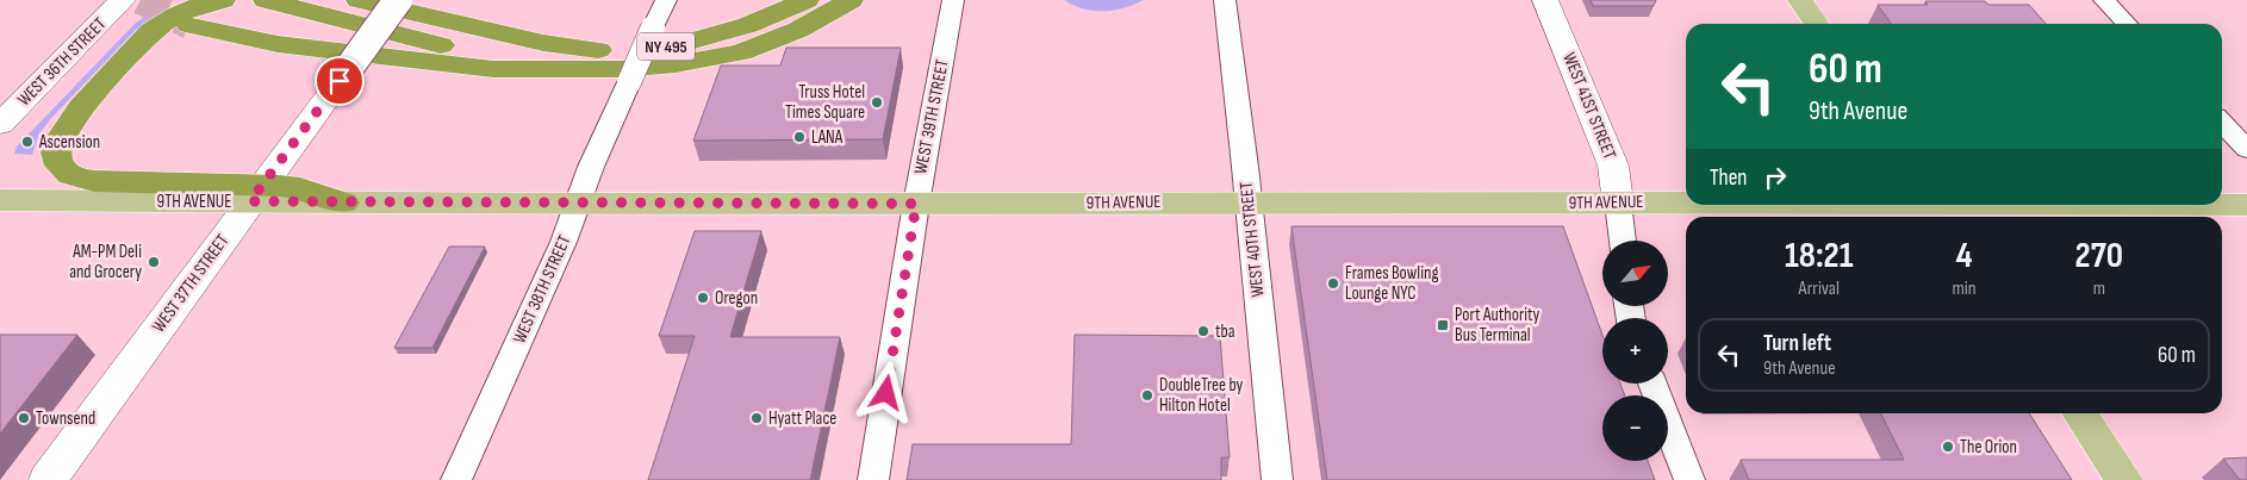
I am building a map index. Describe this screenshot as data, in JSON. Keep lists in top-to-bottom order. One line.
{"streets":{"highway":["NY 495"],"main road":["WEST 36TH STREET","WEST 41ST STREET","9TH AVENUE","WEST 37TH STREET"],"street":["WEST 39TH STREET","WEST 40TH STREET","WEST 38TH STREET"]},"crossings":[["WEST 41ST STREET","9TH AVENUE"],["WEST 39TH STREET","9TH AVENUE"],["9TH AVENUE","WEST 40TH STREET"],["9TH AVENUE","WEST 37TH STREET"],["9TH AVENUE","WEST 38TH STREET"]],"places":{"other":["Truss Hotel Times Square","LANA","Ascension","AM-PM Deli and Grocery","Frames Bowling Lounge NYC","Oregon","tba","DoubleTree by Hilton Hotel","Townsend","Hyatt Place","The Orion"],"transit":["Port Authority Bus Terminal"]},"north":"top right","page":{"turn":["60 m","9th Avenue"],"then":"Then","eta":["18:21","Arrival","4","min","270","m"],"map_buttons":["+","−"],"list":[{"name":"Turn left","note":"9th Avenue","value":"60 m"}]}}
